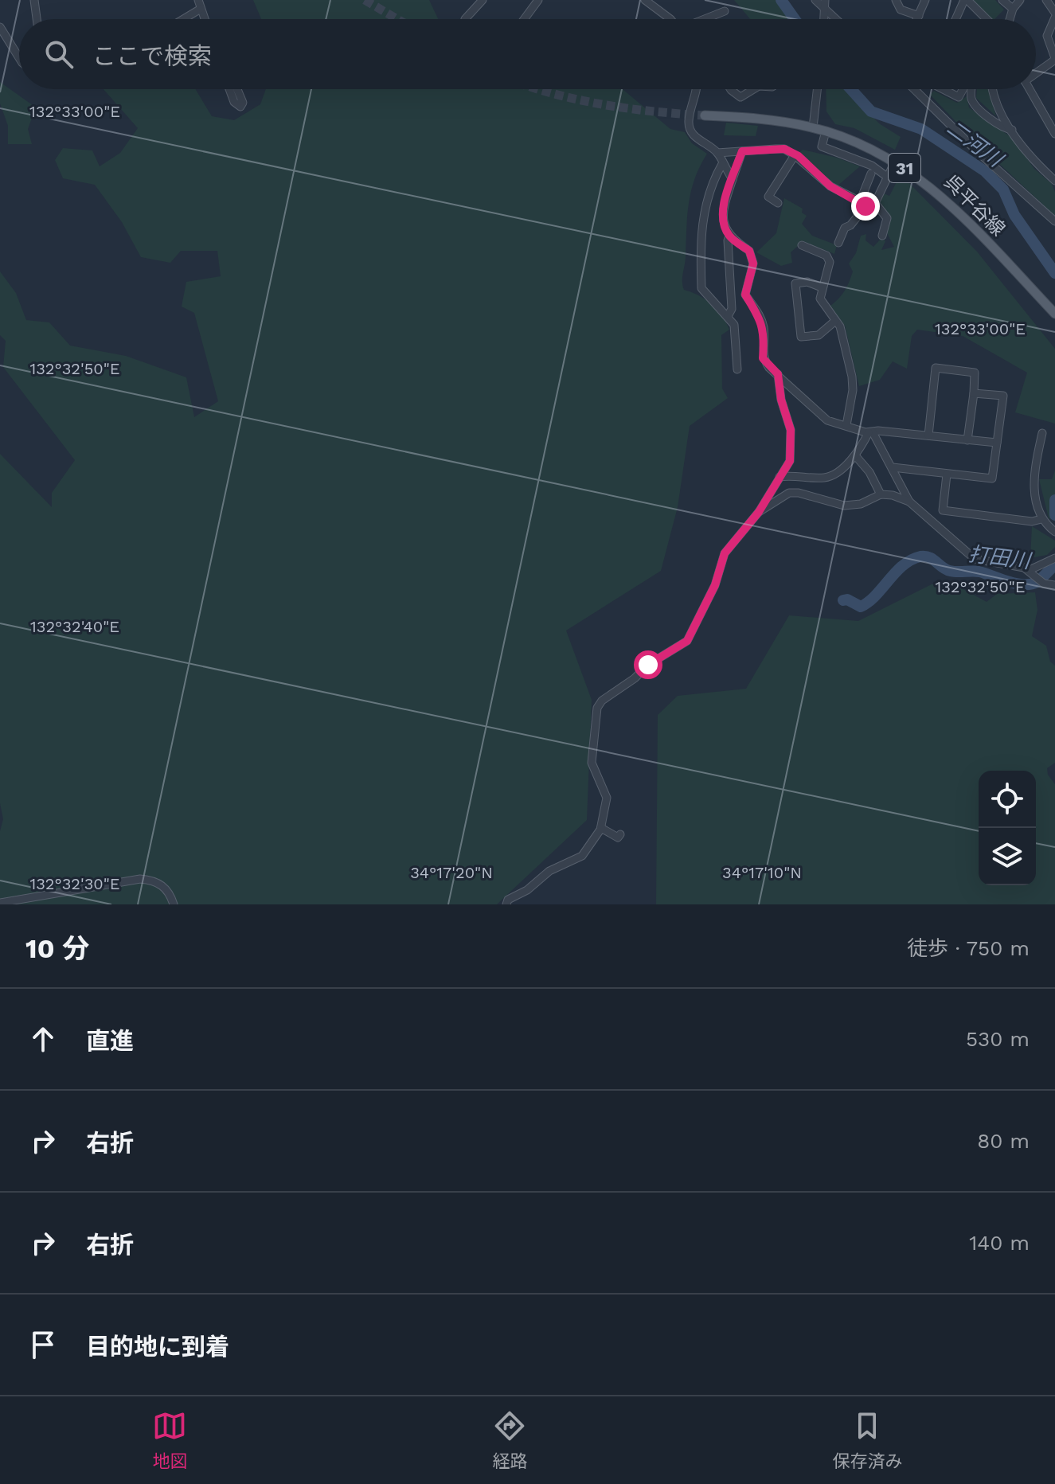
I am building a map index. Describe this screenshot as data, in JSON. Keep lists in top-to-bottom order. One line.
{"streets":{"main road":["31","呉平谷線"]},"water":["二河川","打田川"],"page":{"search":"ここで検索","heading":["10 分","徒歩 · 750 m"],"list":[["直進","530 m"],["右折","80 m"],["右折","140 m"],"目的地に到着"],"nav":["地図","経路","保存済み"]},"coordinates":["132°33'00\"E","132°32'50\"E","132°32'40\"E","34°17'20\"N","34°17'10\"N","132°32'30\"E"]}
